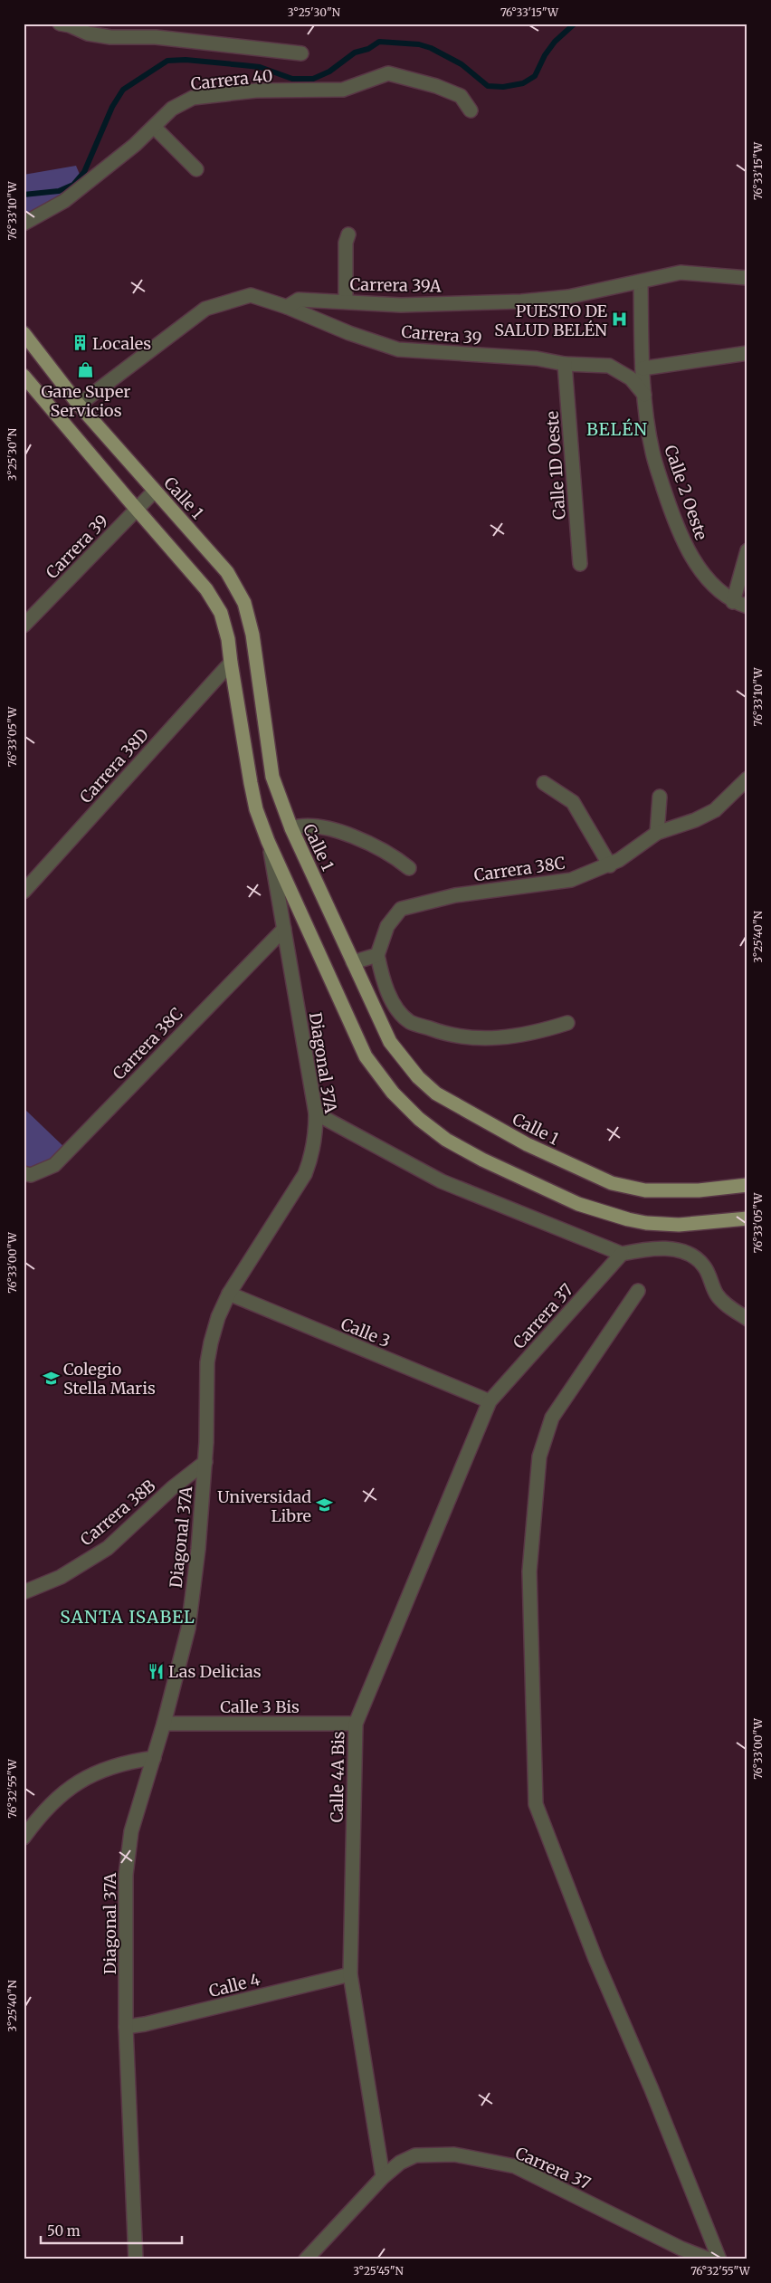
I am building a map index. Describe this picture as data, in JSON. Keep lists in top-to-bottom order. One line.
{"streets":{"main road":["Calle 1"],"street":["Carrera 40","Carrera 39A","Carrera 39","Calle 1D Oeste","Calle 2 Oeste","Carrera 38D","Carrera 38C","Diagonal 37A","Carrera 37","Calle 3","Carrera 38B","Calle 3 Bis","Calle 4A Bis","Calle 4"]},"crossings":[["Carrera 39A","Carrera 39"],["Carrera 39A","Calle 2 Oeste"],["Carrera 39","Calle 1D Oeste"],["Carrera 39","Calle 2 Oeste"],["Carrera 39","Calle 1"],["Carrera 38C","Diagonal 37A"],["Diagonal 37A","Calle 3"],["Diagonal 37A","Carrera 38B"],["Diagonal 37A","Calle 3 Bis"],["Diagonal 37A","Calle 4"],["Carrera 37","Calle 3"],["Carrera 37","Calle 4A Bis"],["Calle 3","Calle 4A Bis"],["Calle 3 Bis","Calle 4A Bis"],["Calle 4A Bis","Calle 4"]],"districts":["BELÉN","SANTA ISABEL"],"places":{"hospital":["PUESTO DE SALUD BELÉN"],"building":["Locales"],"shop":["Gane Super Servicios"],"school or university":["Colegio Stella Maris","Universidad Libre"],"restaurant":["Las Delicias"]},"scale_bar":"50 m","coordinates":["3°25'30\"N","76°33'15\"W","76°33'10\"W","76°33'05\"W","3°25'40\"N","76°33'00\"W","76°32'55\"W","3°25'45\"N"]}
